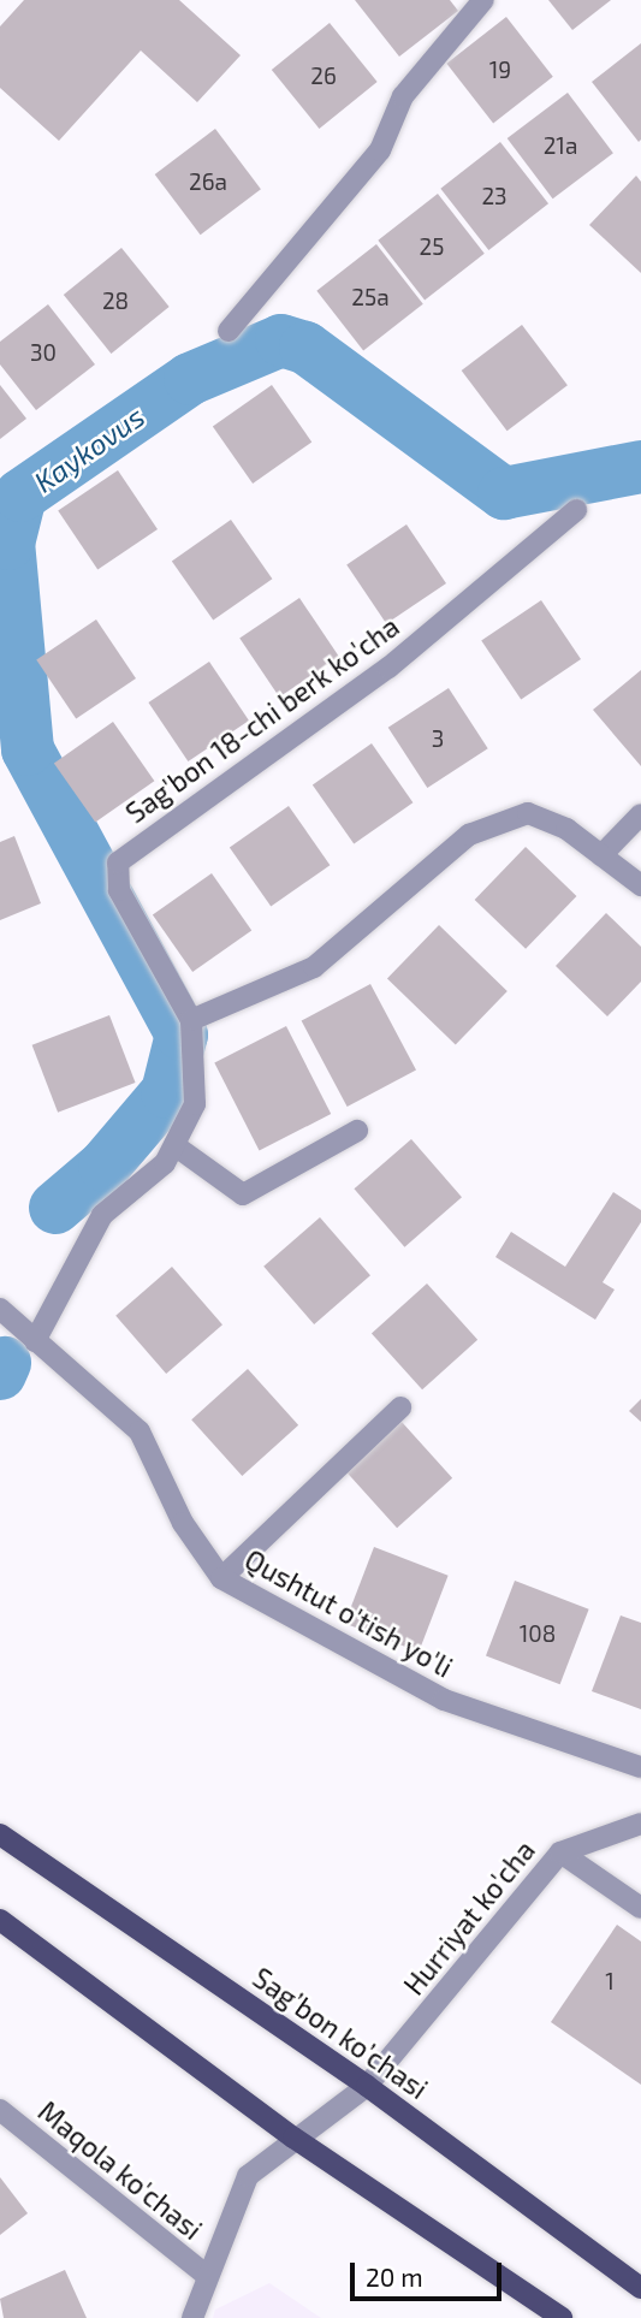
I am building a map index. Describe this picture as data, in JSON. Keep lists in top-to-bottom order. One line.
{"streets":{"main road":["Sag’bon ko’chasi"],"street":["Sag'bon 18-chi berk ko'cha","Qushtut o'tish yo'li","Hurriyat ko'cha","Maqola ko'chasi"]},"crossings":[["Hurriyat ko'cha","Sag’bon ko’chasi"],["Hurriyat ko'cha","Maqola ko'chasi"],["Sag’bon ko’chasi","Maqola ko'chasi"]],"water":["Kaykovus"],"house_numbers":["19","26","21a","26a","23","25","25a","28","30","3","108","1"],"scale_bar":"20 m"}
